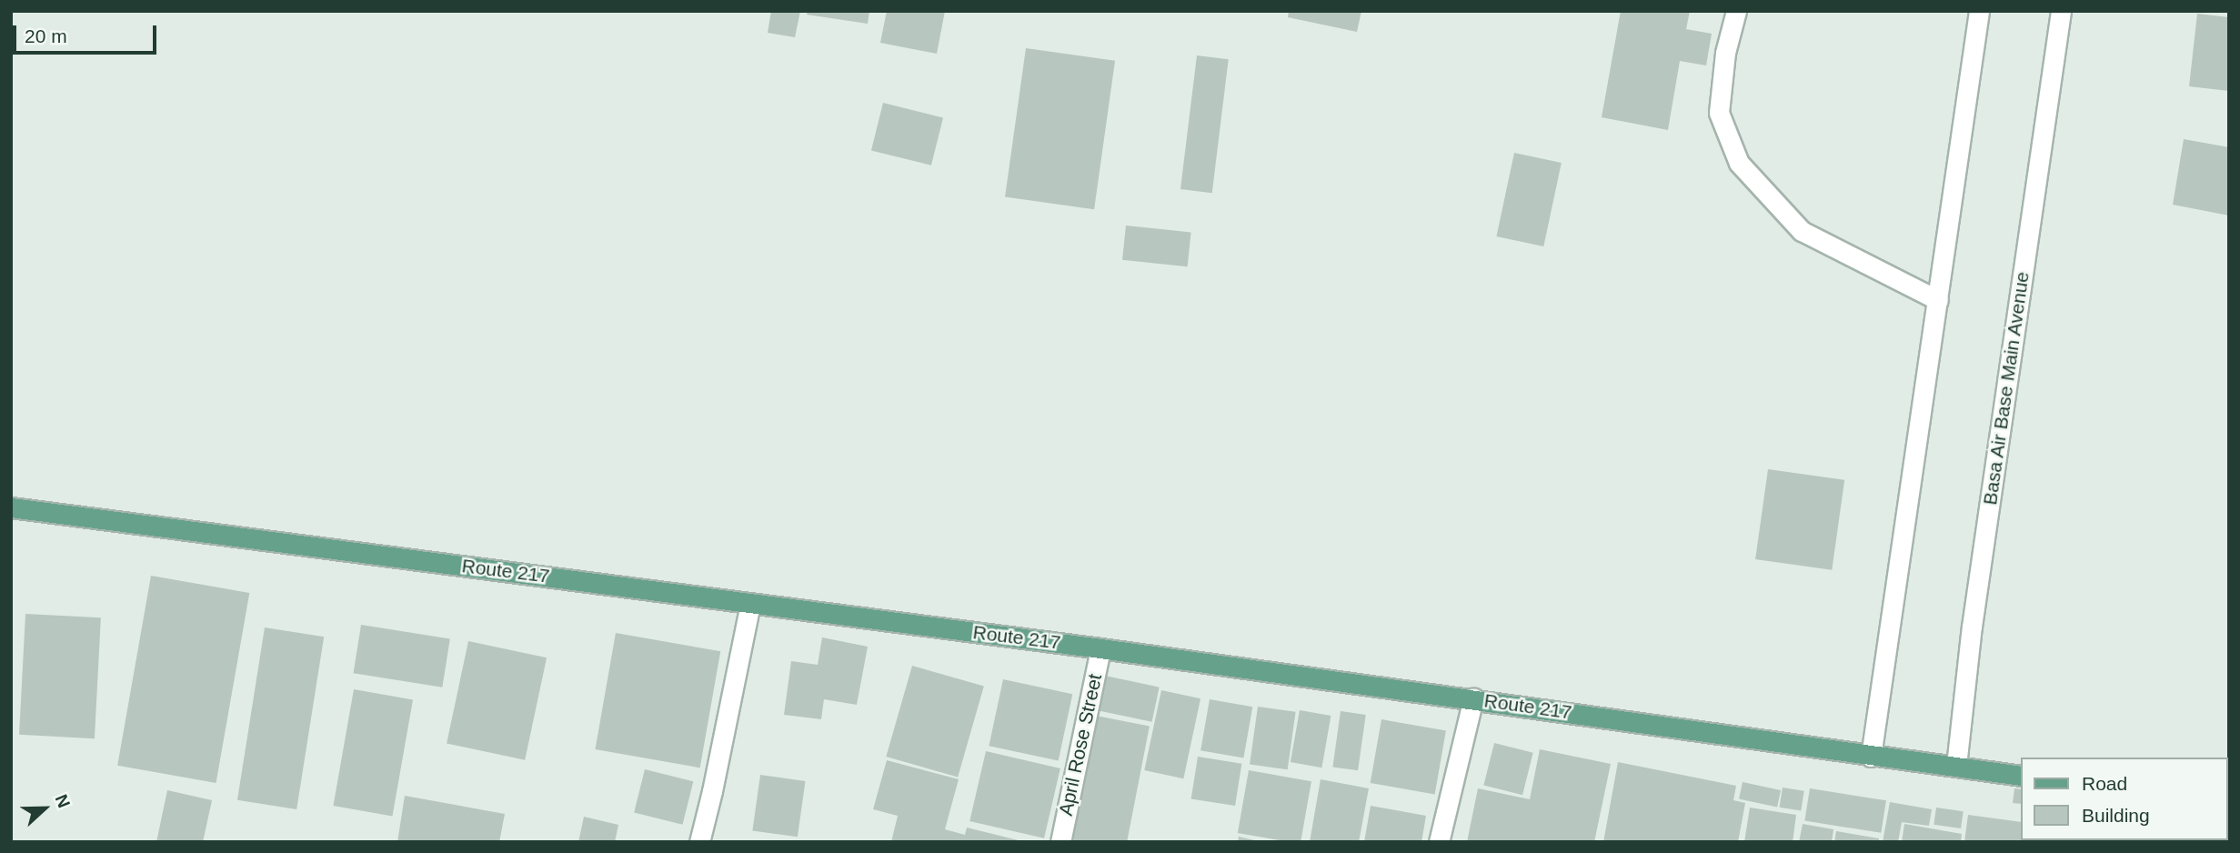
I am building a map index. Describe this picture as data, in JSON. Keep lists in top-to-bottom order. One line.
{"streets":{"main road":["Route 217"],"street":["Basa Air Base Main Avenue","April Rose Street"]},"crossings":[["Basa Air Base Main Avenue","Route 217"],["Route 217","April Rose Street"]],"legend":["Road","Building"],"scale_bar":"20 m","north":"right"}
